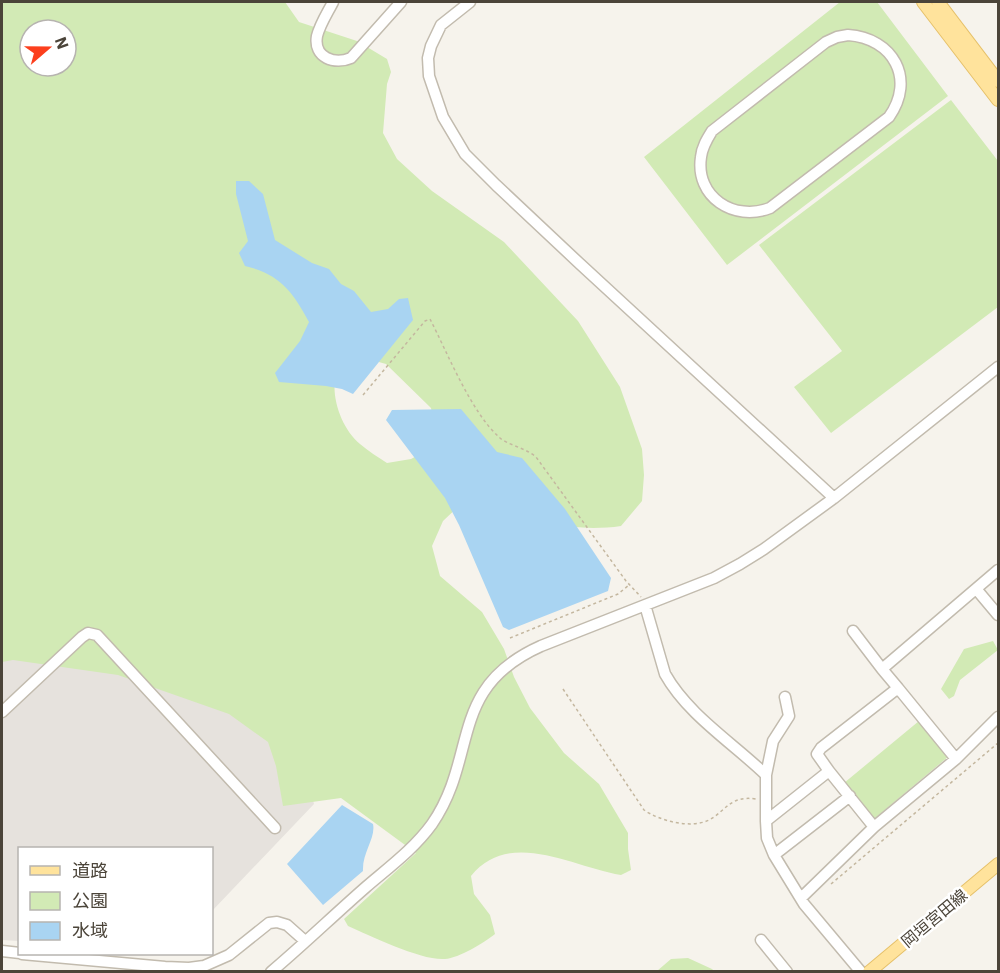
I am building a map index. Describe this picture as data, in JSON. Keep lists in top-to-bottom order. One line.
{"streets":{"main road":["岡垣宮田線"]},"legend":["道路","公園","水域"],"north":"right"}
